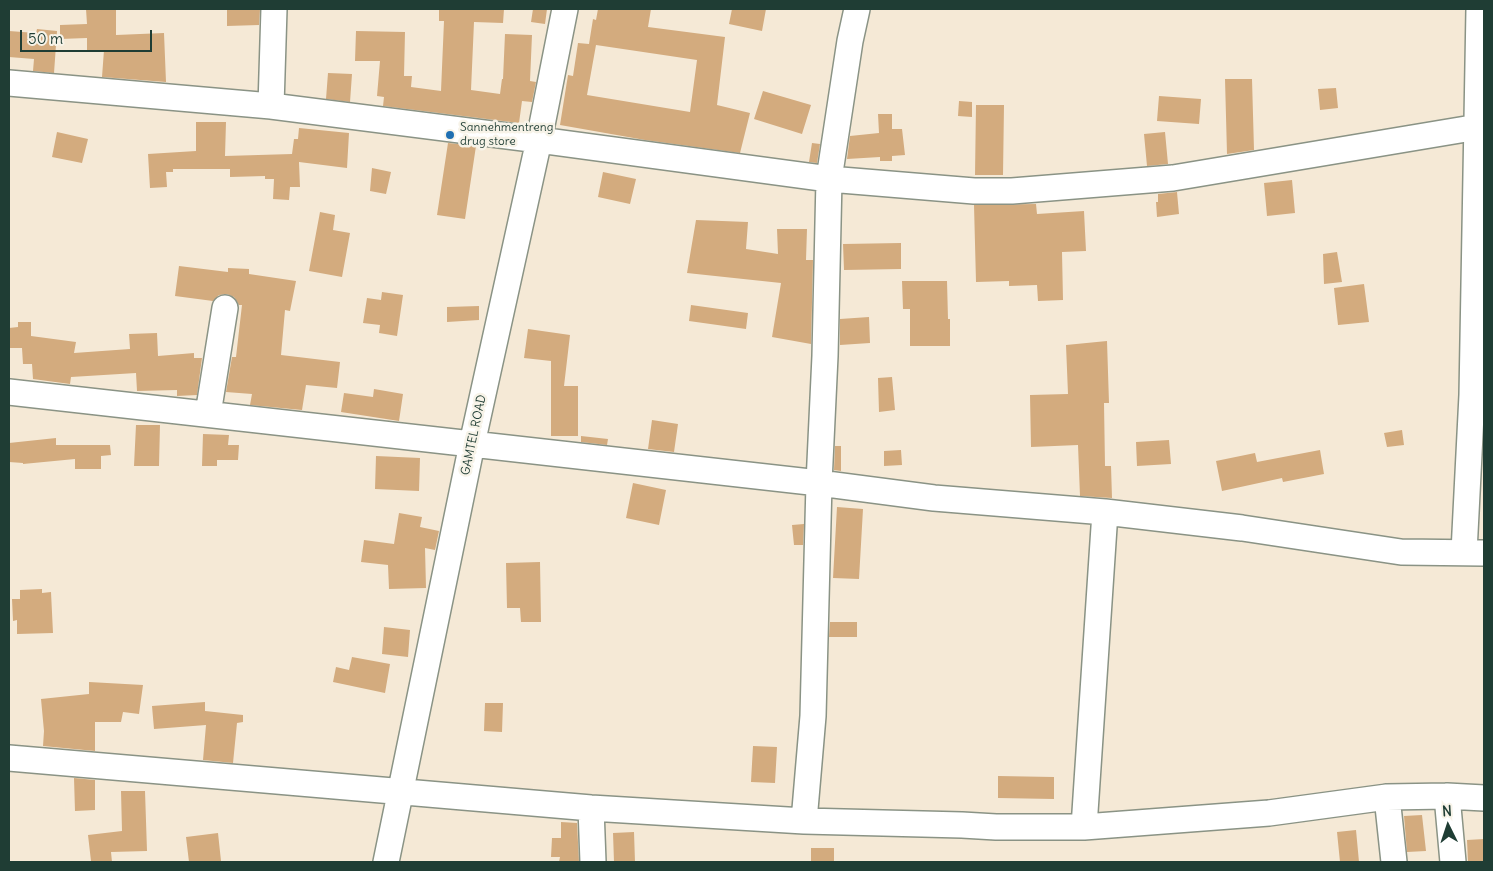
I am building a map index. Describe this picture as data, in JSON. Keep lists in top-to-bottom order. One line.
{"streets":{"street":["GAMTEL ROAD"]},"places":["Sannehmentreng drug store"],"scale_bar":"50 m","north":"top"}
